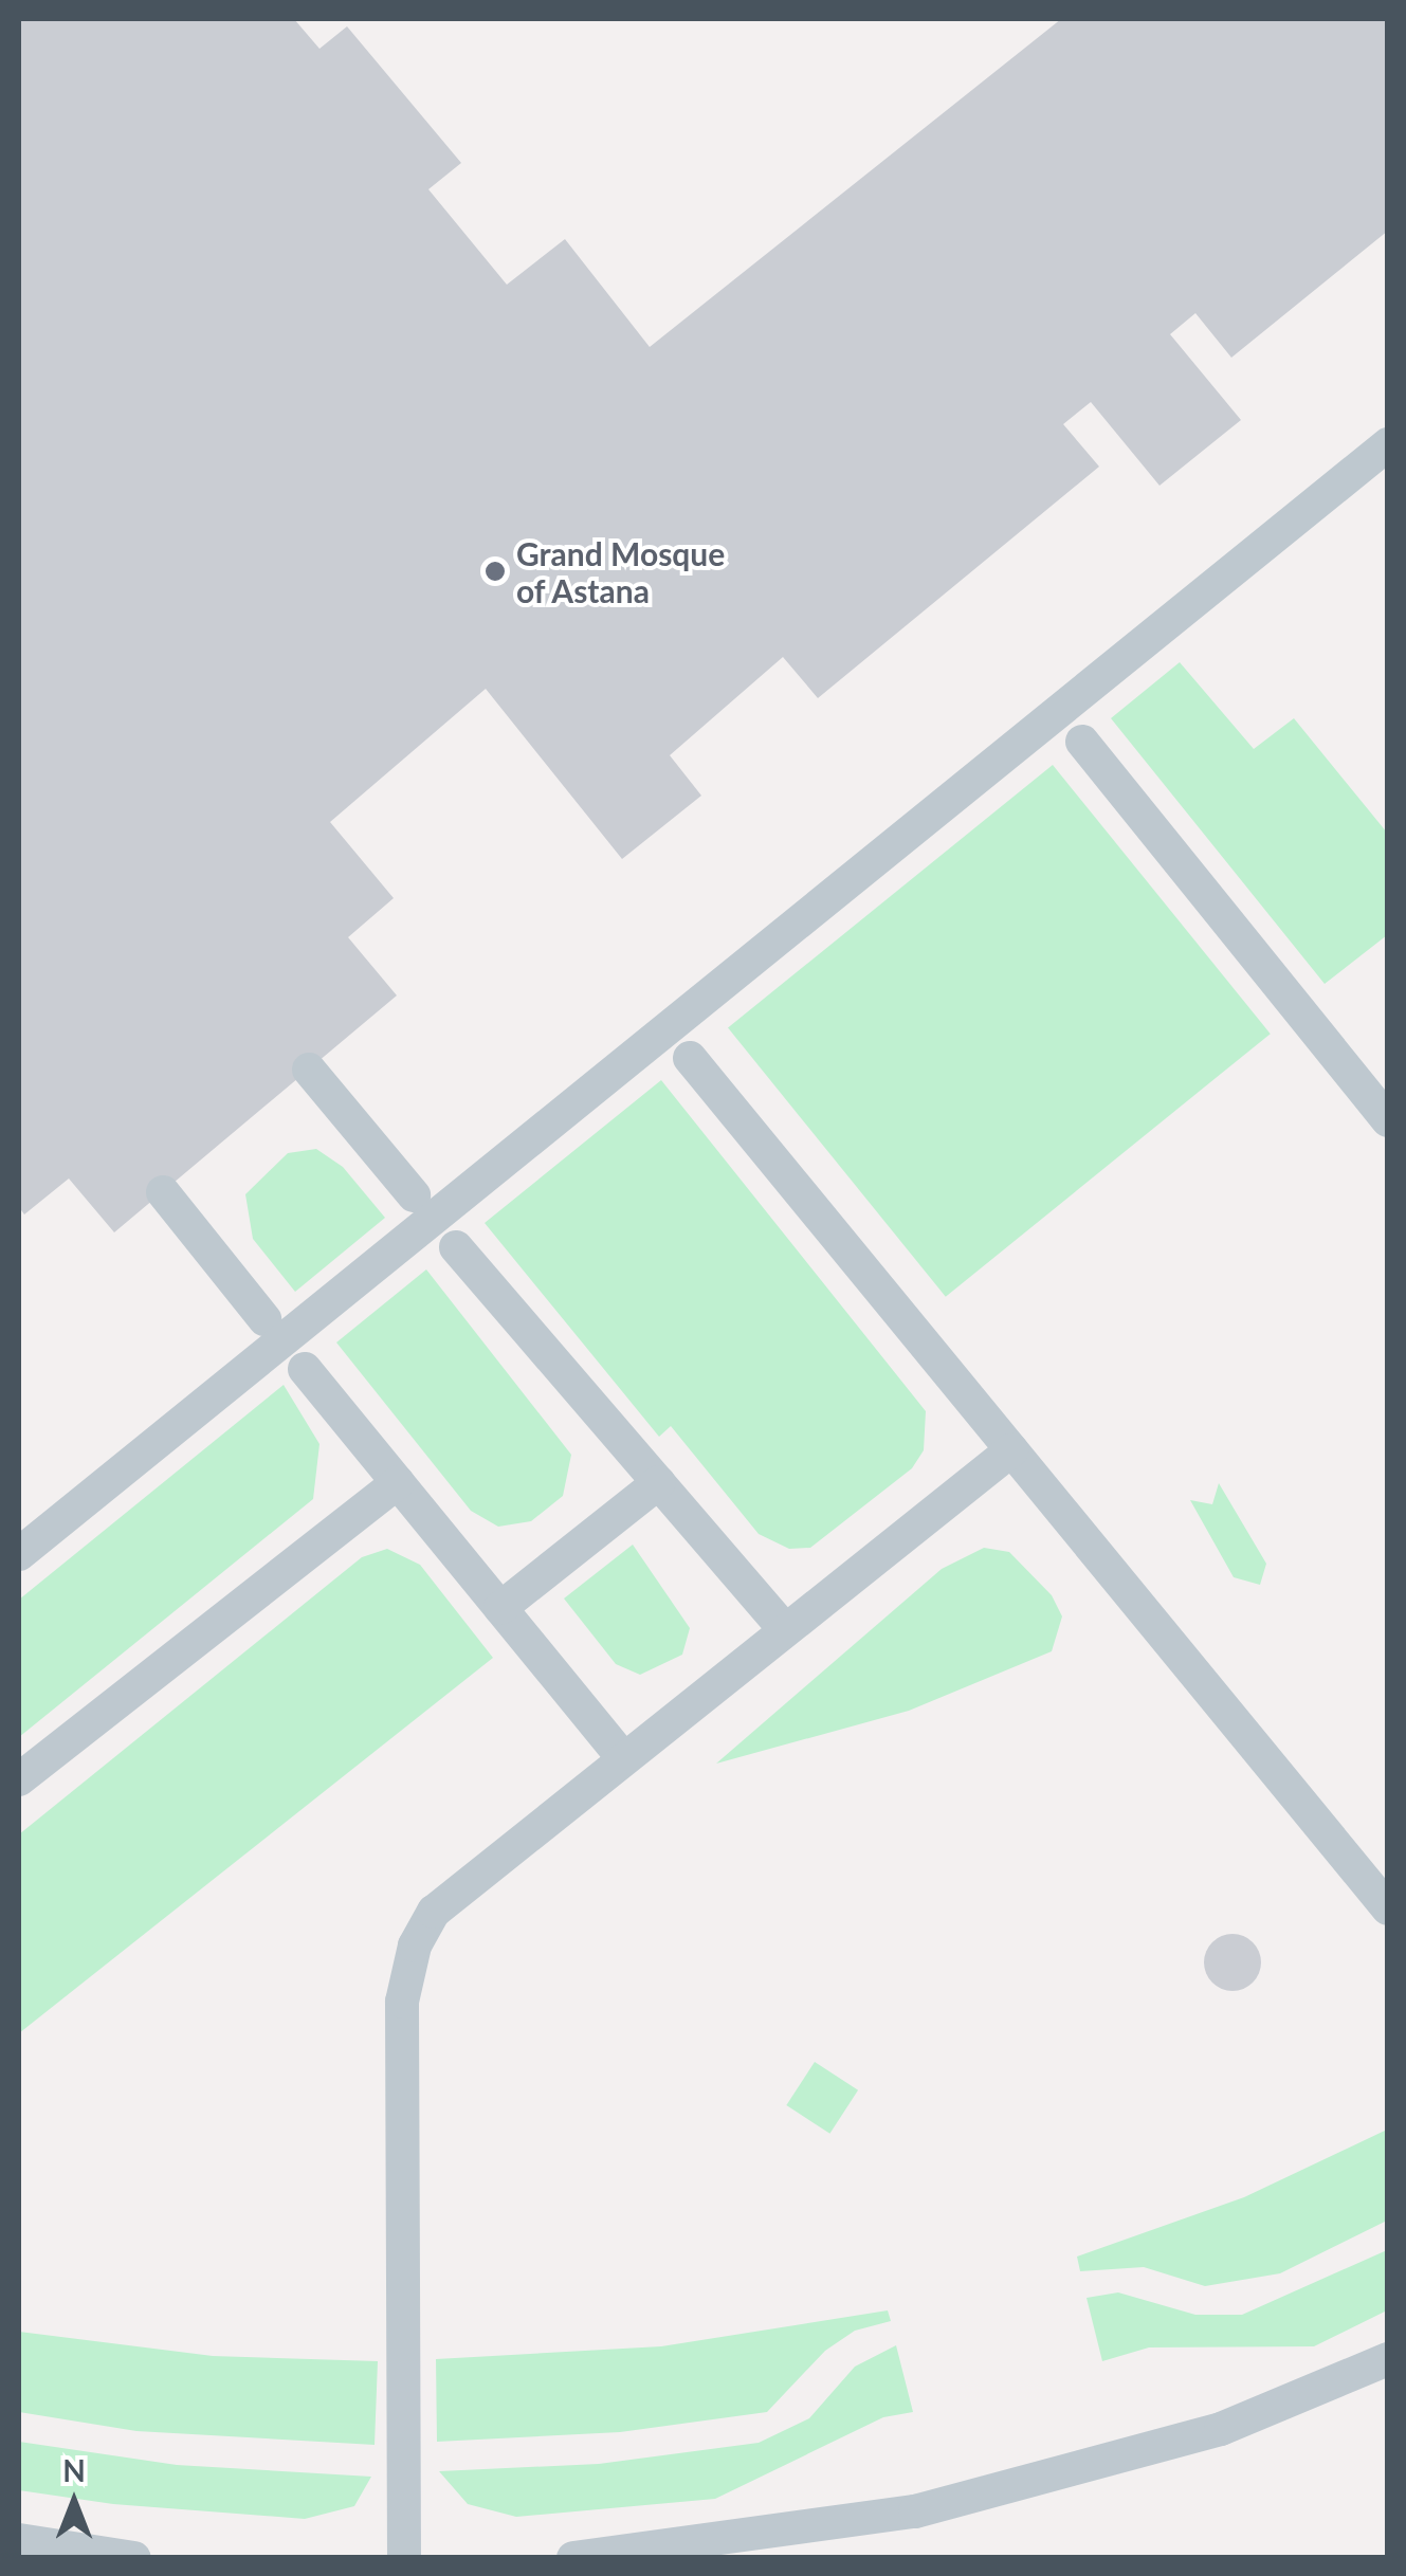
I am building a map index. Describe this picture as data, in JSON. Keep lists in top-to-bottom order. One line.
{"places":["Grand Mosque of Astana"],"north":"top"}
